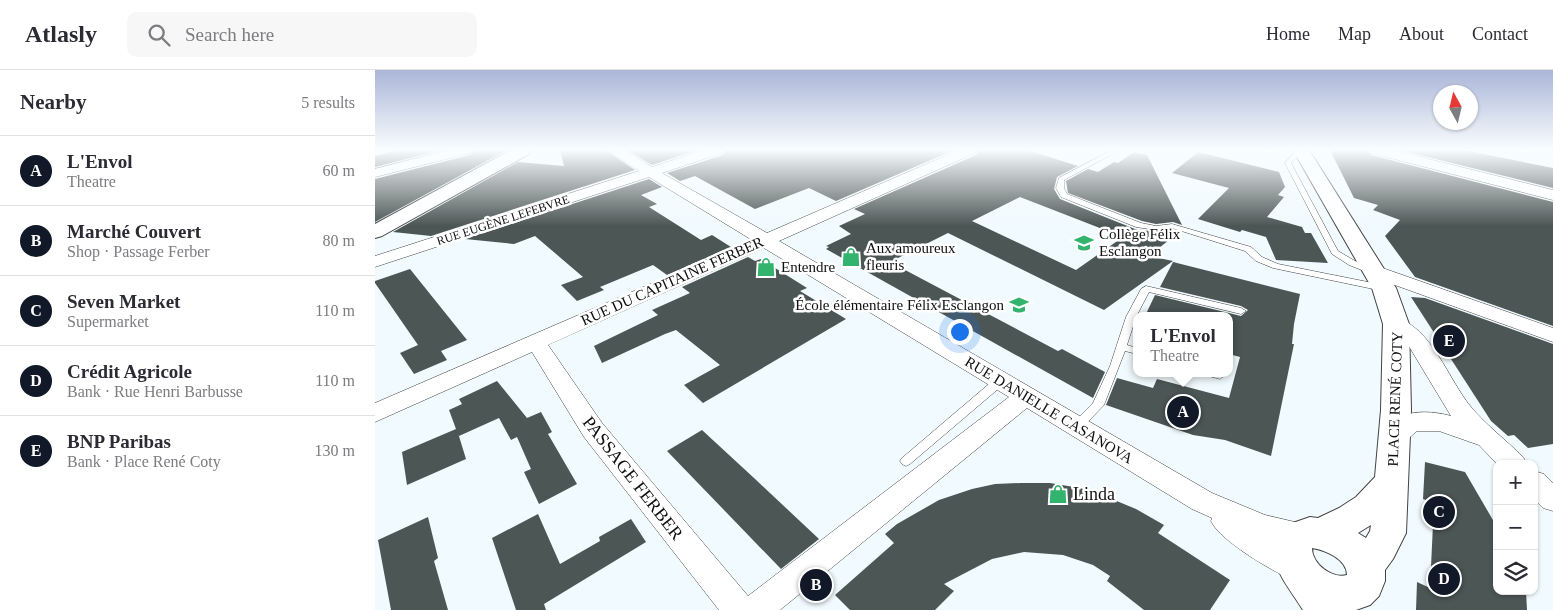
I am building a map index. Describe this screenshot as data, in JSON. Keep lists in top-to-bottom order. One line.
{"streets":{"street":["RUE EUGÈNE LEFEBVRE","RUE DU CAPITAINE FERBER","PLACE RENÉ COTY","RUE DANIELLE CASANOVA","PASSAGE FERBER"]},"crossings":[["RUE DU CAPITAINE FERBER","RUE DANIELLE CASANOVA"],["RUE DU CAPITAINE FERBER","PASSAGE FERBER"]],"places":{"school or university":["Collège Félix Esclangon","École élémentaire Félix Esclangon"],"shop":["Aux amoureux fleuris","Entendre","Linda"]},"north":"top","page":{"header":"Atlasly","search":"Search here","nav":["Home","Map","About","Contact"],"heading":["Nearby","5 results"],"list":[{"mark":"A","name":"L'Envol","note":"Theatre","value":"60 m"},{"mark":"B","name":"Marché Couvert","note":"Shop · Passage Ferber","value":"80 m"},{"mark":"C","name":"Seven Market","note":"Supermarket","value":"110 m"},{"mark":"D","name":"Crédit Agricole","note":"Bank · Rue Henri Barbusse","value":"110 m"},{"mark":"E","name":"BNP Paribas","note":"Bank · Place René Coty","value":"130 m"}],"popup":["L'Envol","Theatre"],"pins":["E","A","C","D","B"],"map_buttons":["+","−"]}}
